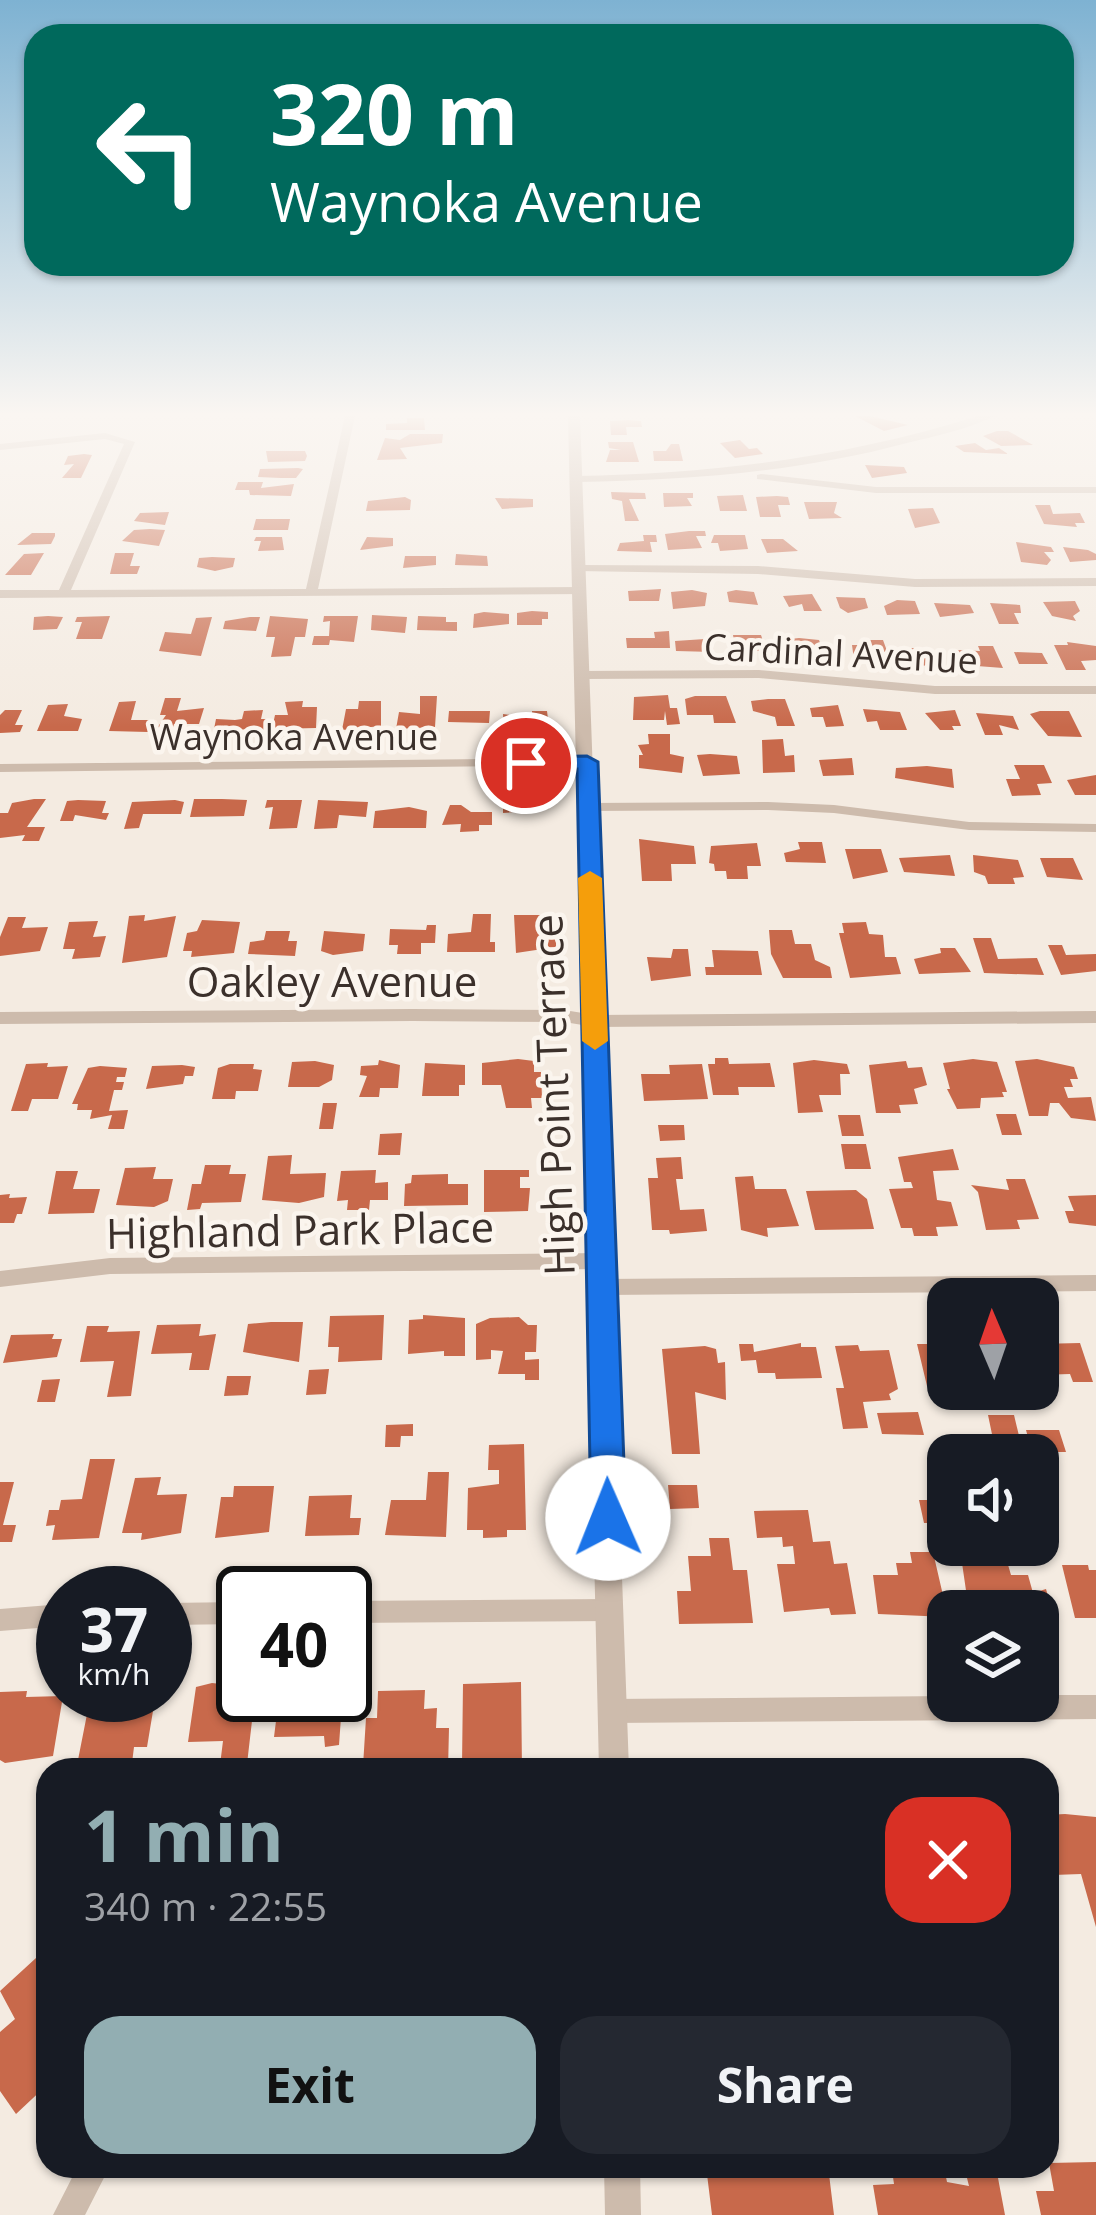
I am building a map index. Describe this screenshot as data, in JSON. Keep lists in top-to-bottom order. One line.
{"streets":{"street":["Cardinal Avenue","Waynoka Avenue","Oakley Avenue","High Point Terrace","Highland Park Place"]},"crossings":[["Cardinal Avenue","High Point Terrace"],["Waynoka Avenue","High Point Terrace"],["Oakley Avenue","High Point Terrace"],["High Point Terrace","Highland Park Place"]],"north":"top","page":{"turn":["320 m","Waynoka Avenue"],"speed":"37 km/h","limit":"40","heading":["1 min","340 m · 22:55"],"buttons":["Exit","Share"]}}
